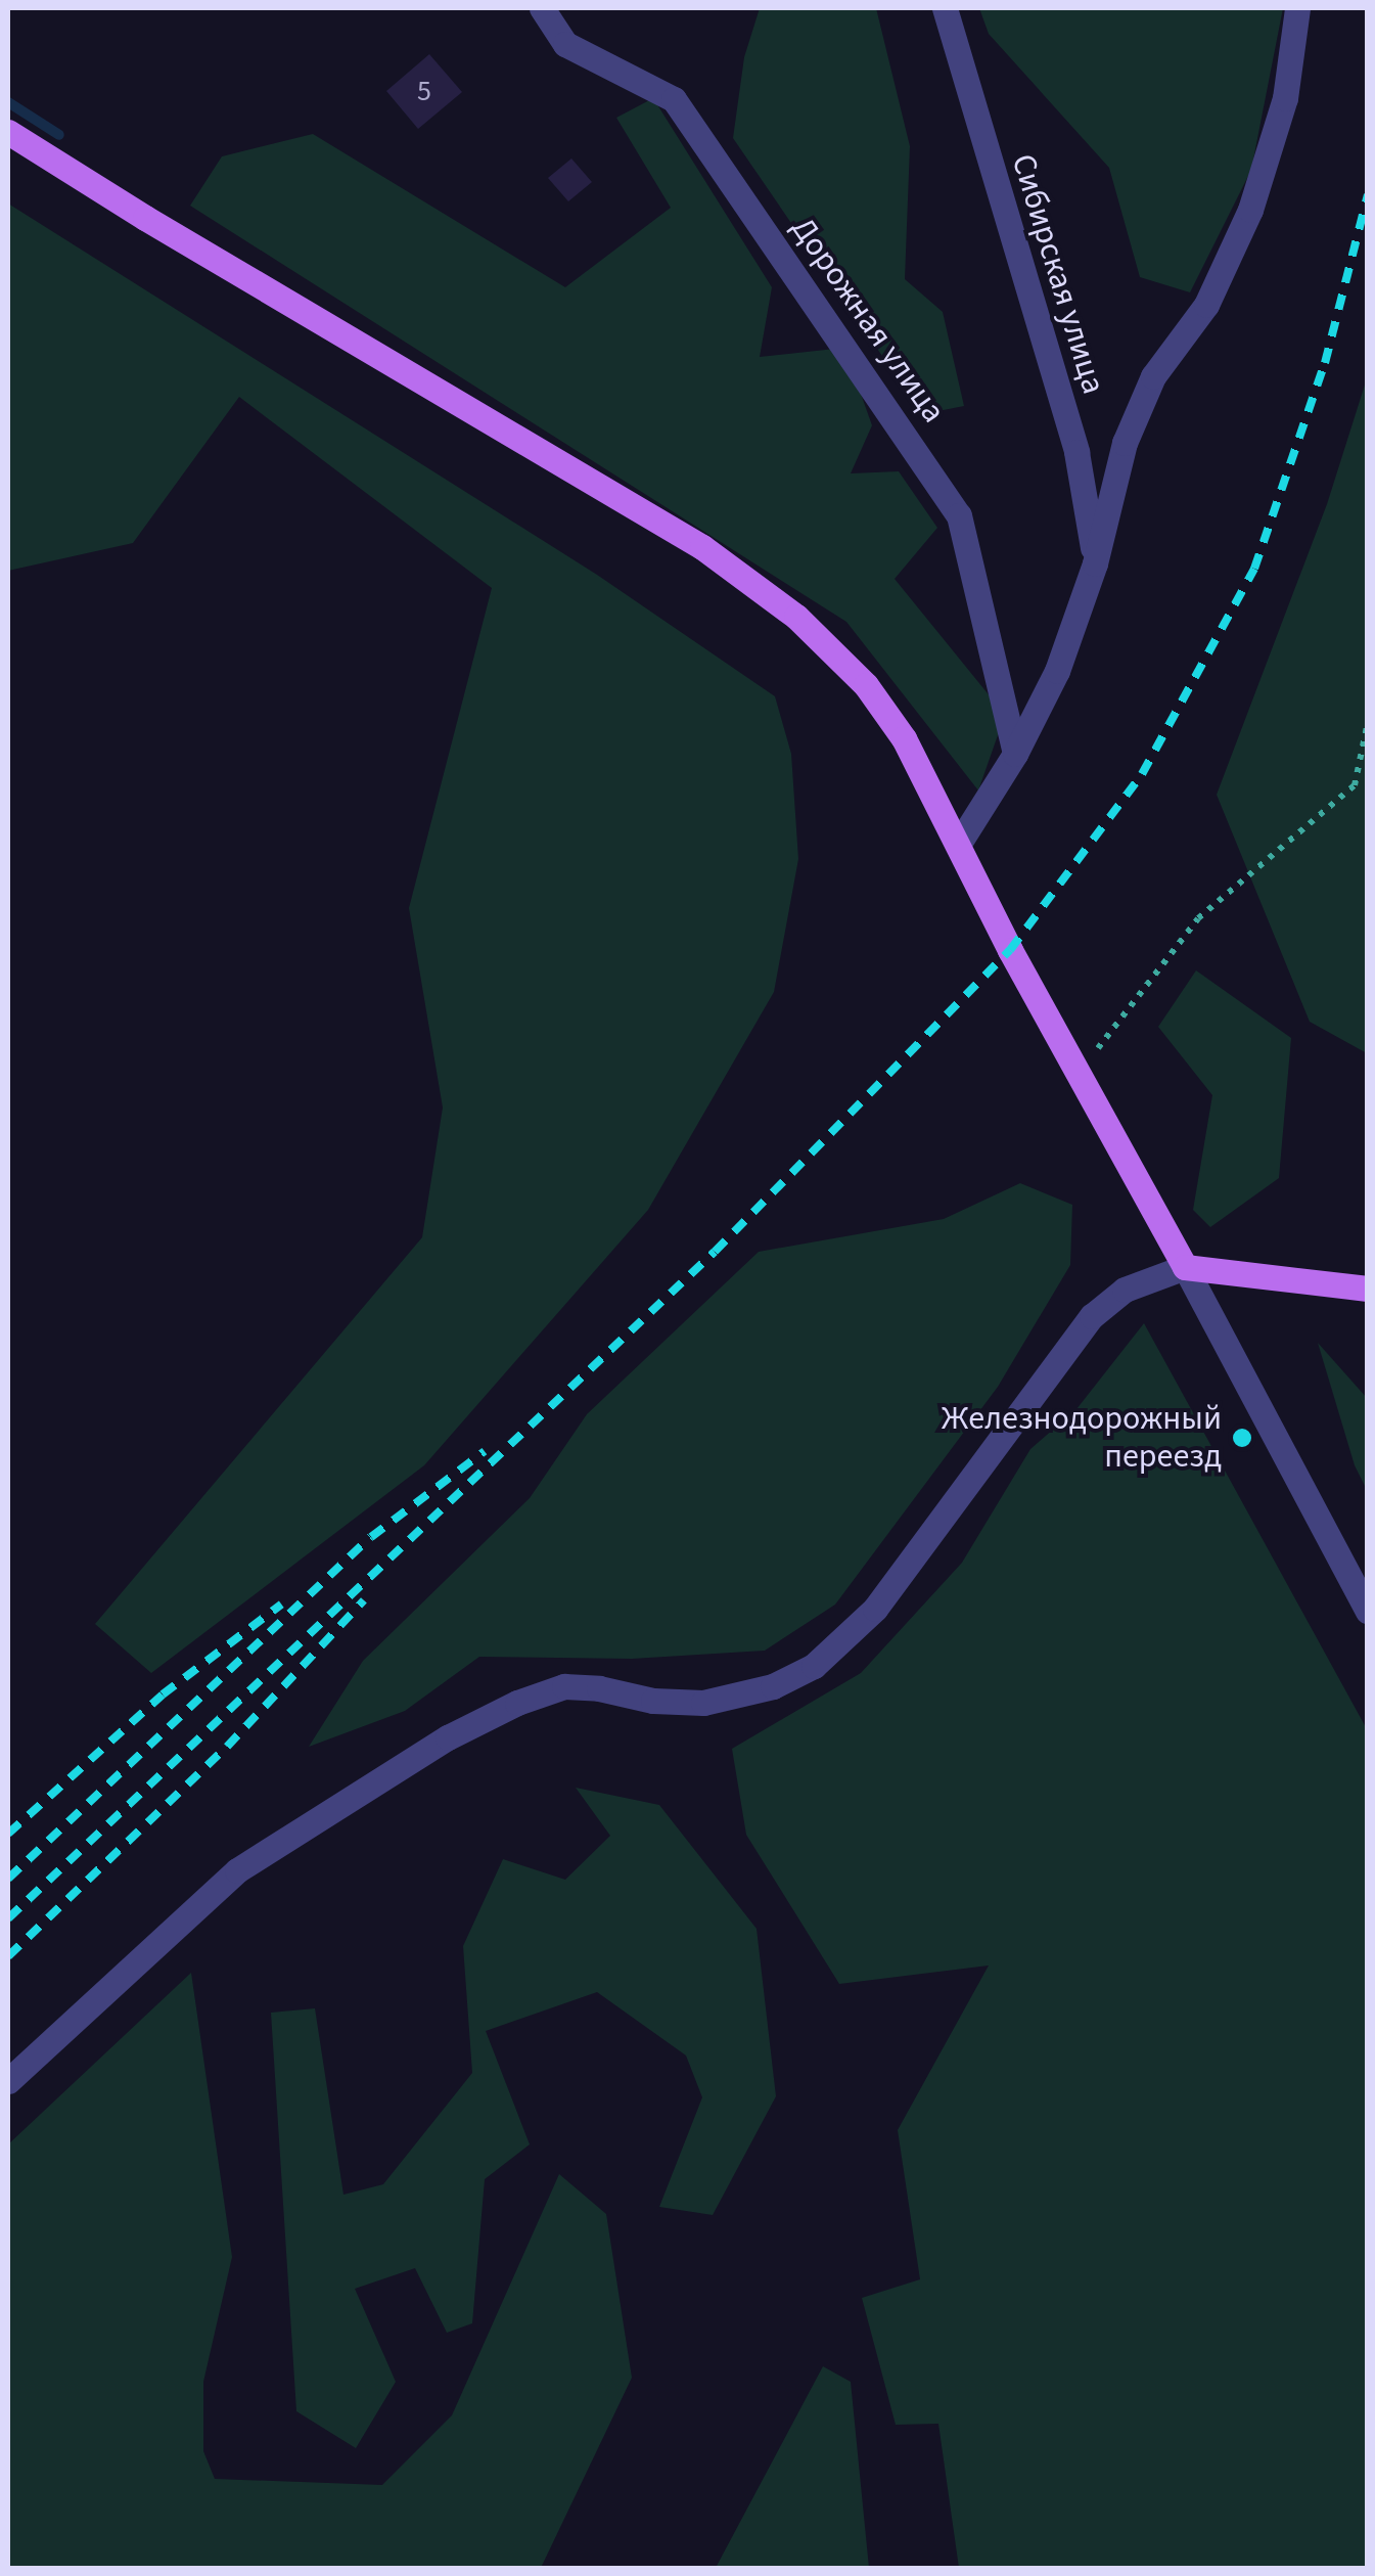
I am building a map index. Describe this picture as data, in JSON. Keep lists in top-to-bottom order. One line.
{"streets":{"street":["Сибирская улица","Дорожная улица"]},"places":["Железнодорожный переезд"],"house_numbers":["5"]}
